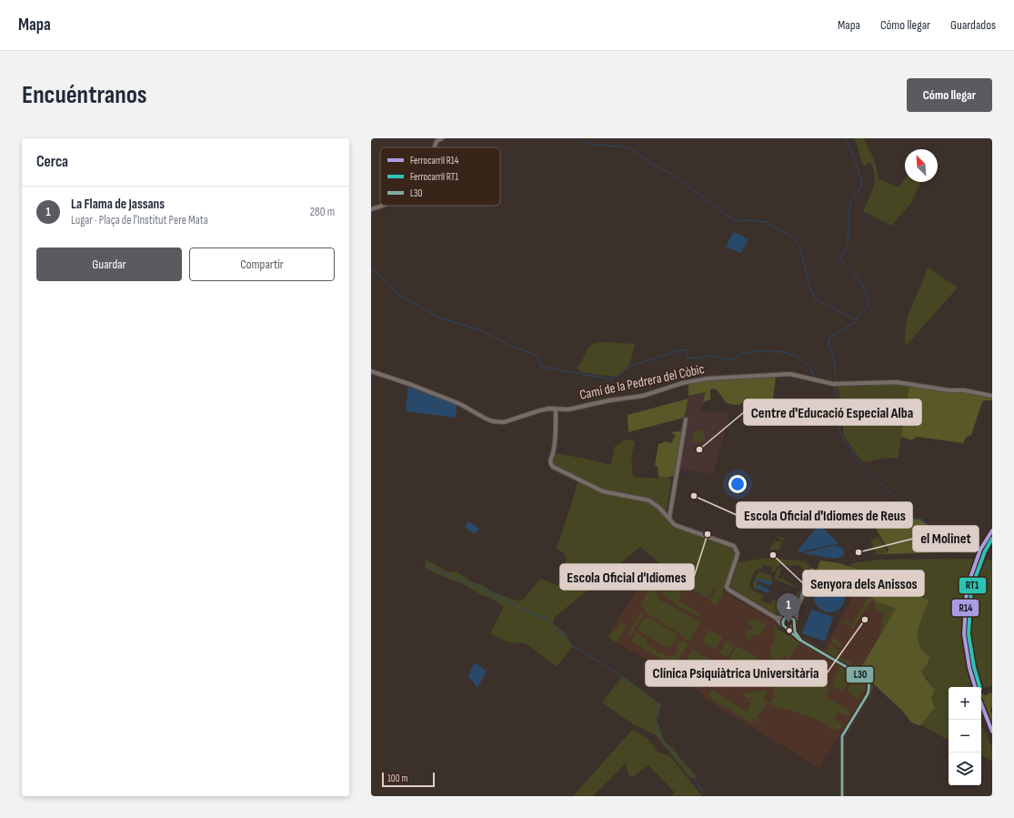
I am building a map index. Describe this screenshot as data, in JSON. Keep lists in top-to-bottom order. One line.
{"streets":{"street":["Camí de la Pedrera del Còbic"]},"places":["Centre d'Educació Especial Alba","Escola Oficial d'Idiomes de Reus","Escola Oficial d'Idiomes","el Molinet","Senyora dels Anissos","Clínica Psiquiàtrica Universitària"],"lines":["rail line R14","rail line RT1","transit line L30"],"legend":["Ferrocarril R14","Ferrocarril RT1","L30"],"scale_bar":"100 m","north":"top left","page":{"header":"Mapa","nav":["Mapa","Cómo llegar","Guardados"],"buttons":["Cómo llegar",["Guardar","Compartir"]],"title":"Encuéntranos","heading":"Cerca","list":[{"mark":"1","name":"La Flama de Jassans","note":"Lugar · Plaça de l'Institut Pere Mata","value":"280 m"}],"pins":"1","map_buttons":["+","−"],"scale":"100 m"}}
